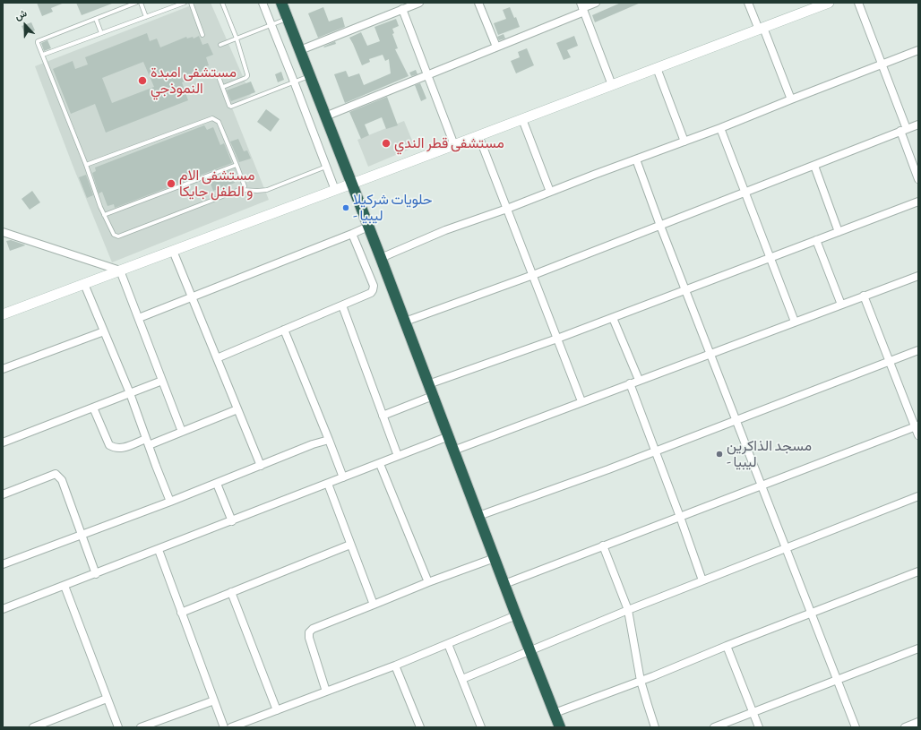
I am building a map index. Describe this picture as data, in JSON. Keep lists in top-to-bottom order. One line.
{"places":["مستشفى امبدة النموذجي","مستشفى قطر الندي","مستشفى الام و الطفل جايكا","حلويات شركيلا - ليبيا","مسجد الذاكرين - ليبيا"],"north":"top"}
